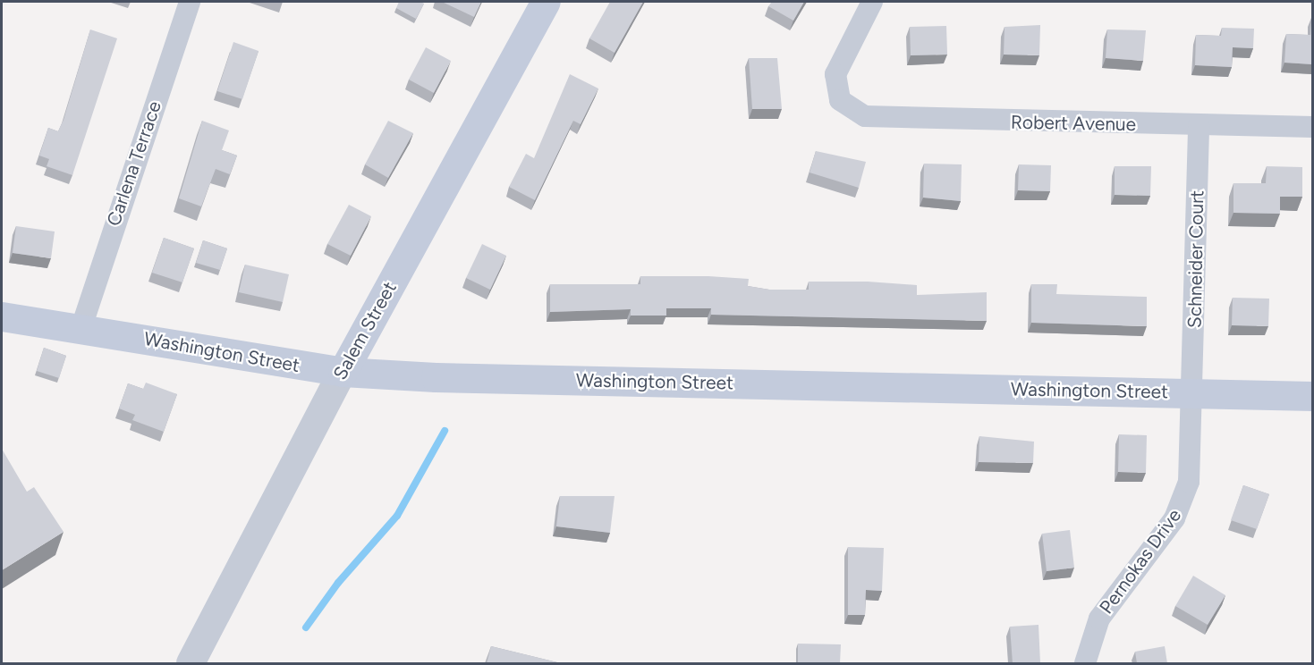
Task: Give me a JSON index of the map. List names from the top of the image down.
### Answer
{
  "streets": {
    "main road": ["Salem Street", "Washington Street"],
    "street": [
      "Robert Avenue",
      "Carlena Terrace",
      "Schneider Court",
      "Pernokas Drive"
    ]
  },
  "crossings": [
    ["Robert Avenue", "Schneider Court"],
    ["Carlena Terrace", "Washington Street"],
    ["Schneider Court", "Washington Street"],
    ["Schneider Court", "Pernokas Drive"],
    ["Salem Street", "Washington Street"],
    ["Washington Street", "Pernokas Drive"]
  ]
}
